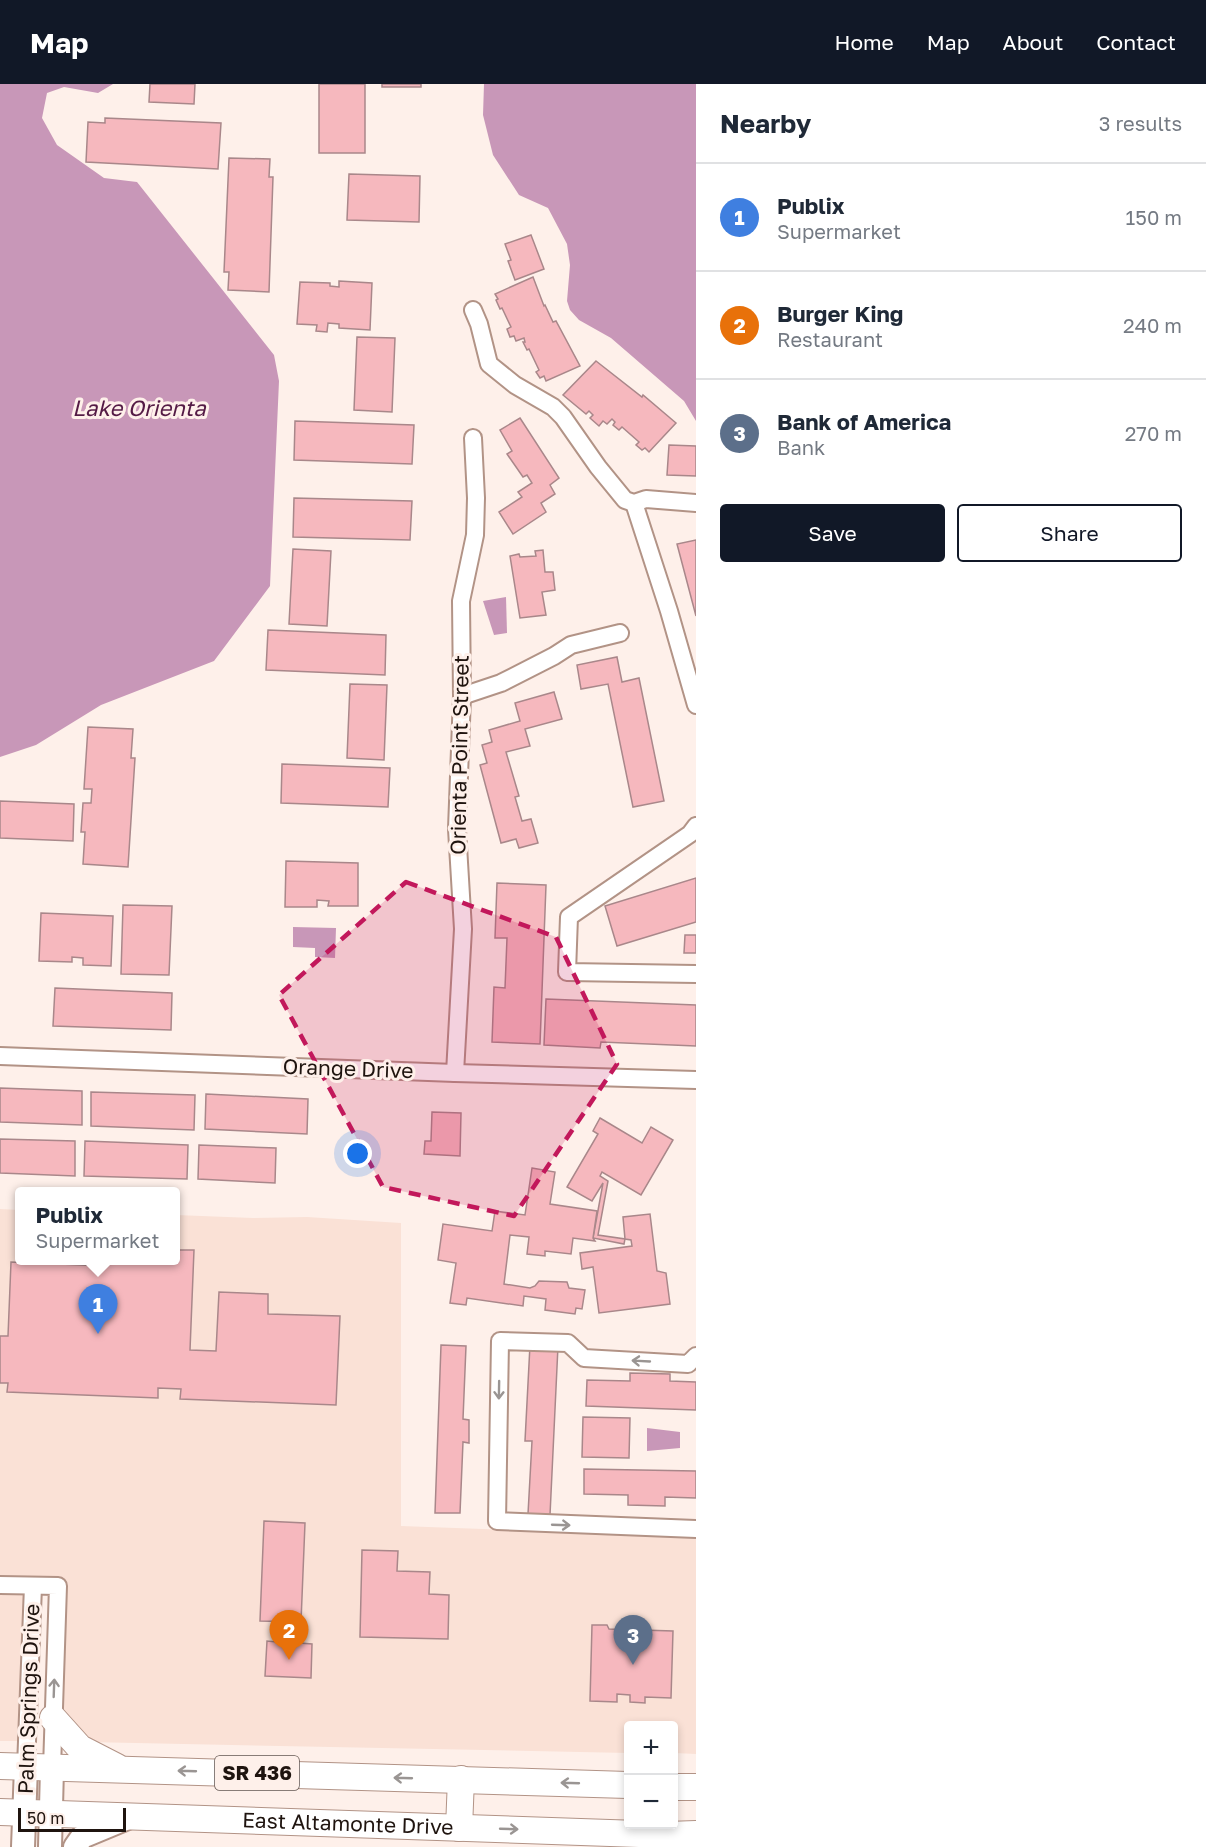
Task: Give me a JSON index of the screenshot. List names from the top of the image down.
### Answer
{
  "streets": {
    "main road": ["Palm Springs Drive", "SR 436", "East Altamonte Drive"],
    "street": ["Orienta Point Street", "Orange Drive"]
  },
  "crossings": [
    ["Orienta Point Street", "Orange Drive"],
    ["Palm Springs Drive", "SR 436"],
    ["Palm Springs Drive", "East Altamonte Drive"]
  ],
  "water": ["Lake Orienta"],
  "scale_bar": "50 m",
  "page": {
    "header": "Map",
    "nav": [
      "Home",
      "Map",
      "About",
      "Contact"
    ],
    "heading": ["Nearby", "3 results"],
    "list": [
      {
        "mark": "1",
        "name": "Publix",
        "note": "Supermarket",
        "value": "150 m"
      },
      {
        "mark": "2",
        "name": "Burger King",
        "note": "Restaurant",
        "value": "240 m"
      },
      {
        "mark": "3",
        "name": "Bank of America",
        "note": "Bank",
        "value": "270 m"
      }
    ],
    "buttons": ["Save", "Share"],
    "popup": ["Publix", "Supermarket"],
    "pins": ["1", "2", "3"],
    "map_buttons": ["+", "−"],
    "scale": "50 m"
  }
}
